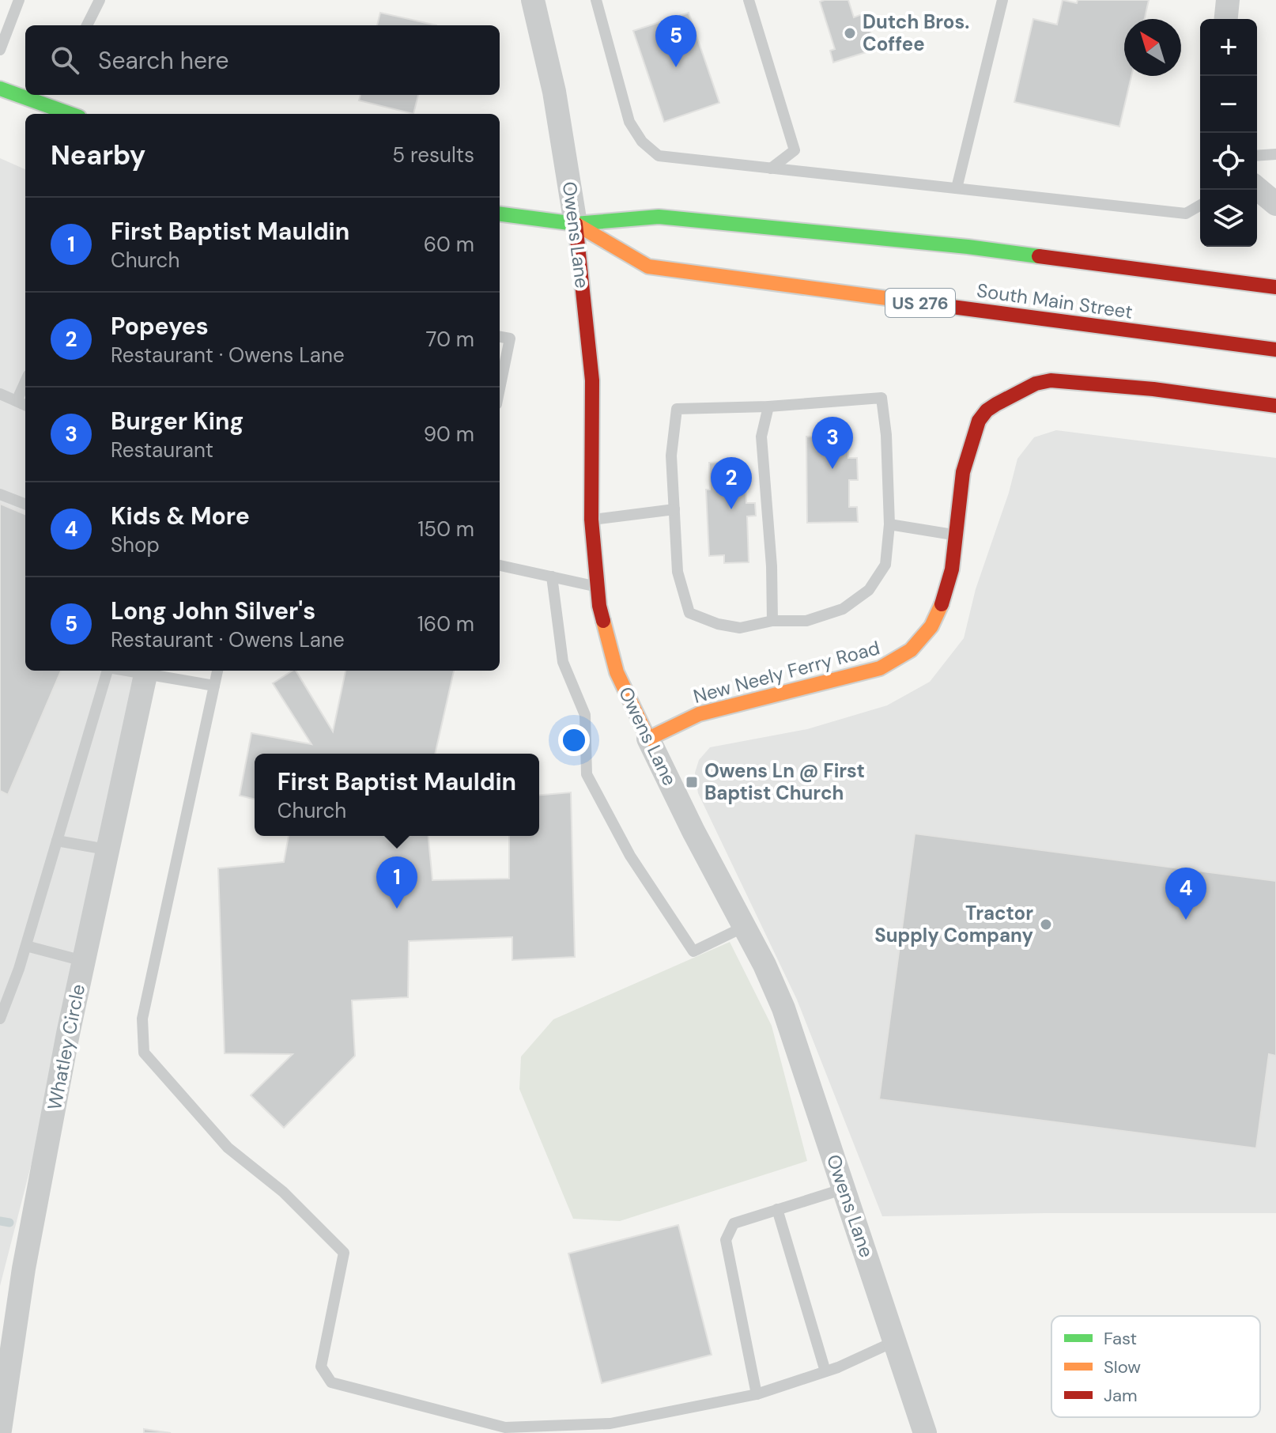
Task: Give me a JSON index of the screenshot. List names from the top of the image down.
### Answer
{
  "streets": {
    "main road": [
      "Owens Lane",
      "South Main Street",
      "US 276",
      "New Neely Ferry Road"
    ],
    "street": ["Whatley Circle"]
  },
  "crossings": [
    ["Owens Lane", "South Main Street"],
    ["Owens Lane", "New Neely Ferry Road"]
  ],
  "places": {
    "other": ["Dutch Bros. Coffee", "Tractor Supply Company"],
    "transit": ["Owens Ln @ First Baptist Church"]
  },
  "legend": ["Fast", "Slow", "Jam"],
  "north": "top left",
  "page": {
    "pins": [
      "5",
      "3",
      "2",
      "1",
      "4"
    ],
    "map_buttons": ["+", "−"],
    "search": "Search here",
    "heading": ["Nearby", "5 results"],
    "list": [
      {
        "mark": "1",
        "name": "First Baptist Mauldin",
        "note": "Church",
        "value": "60 m"
      },
      {
        "mark": "2",
        "name": "Popeyes",
        "note": "Restaurant · Owens Lane",
        "value": "70 m"
      },
      {
        "mark": "3",
        "name": "Burger King",
        "note": "Restaurant",
        "value": "90 m"
      },
      {
        "mark": "4",
        "name": "Kids & More",
        "note": "Shop",
        "value": "150 m"
      },
      {
        "mark": "5",
        "name": "Long John Silver's",
        "note": "Restaurant · Owens Lane",
        "value": "160 m"
      }
    ],
    "popup": ["First Baptist Mauldin", "Church"]
  }
}
